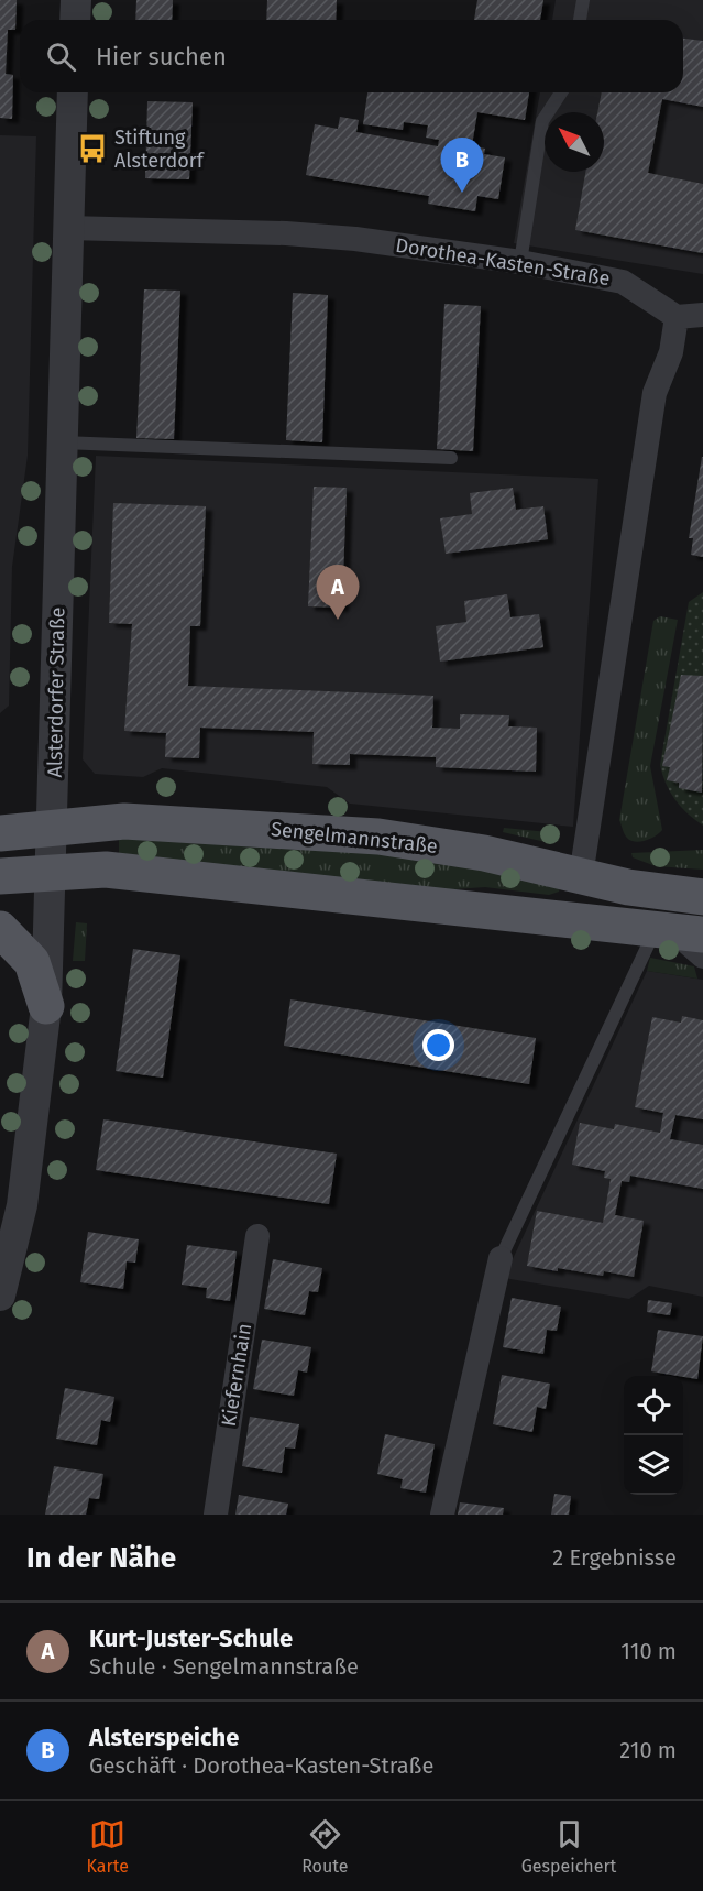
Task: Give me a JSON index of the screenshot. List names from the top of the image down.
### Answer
{
  "streets": {
    "main road": ["Sengelmannstraße"],
    "street": ["Dorothea-Kasten-Straße", "Alsterdorfer Straße", "Kiefernhain"]
  },
  "crossings": [
    ["Dorothea-Kasten-Straße", "Alsterdorfer Straße"],
    ["Alsterdorfer Straße", "Sengelmannstraße"]
  ],
  "places": {
    "bus stop": ["Stiftung Alsterdorf"]
  },
  "north": "top left",
  "page": {
    "search": "Hier suchen",
    "pins": ["B", "A"],
    "heading": ["In der Nähe", "2 Ergebnisse"],
    "list": [
      {
        "mark": "A",
        "name": "Kurt-Juster-Schule",
        "note": "Schule · Sengelmannstraße",
        "value": "110 m"
      },
      {
        "mark": "B",
        "name": "Alsterspeiche",
        "note": "Geschäft · Dorothea-Kasten-Straße",
        "value": "210 m"
      }
    ],
    "nav": ["Karte", "Route", "Gespeichert"]
  }
}
